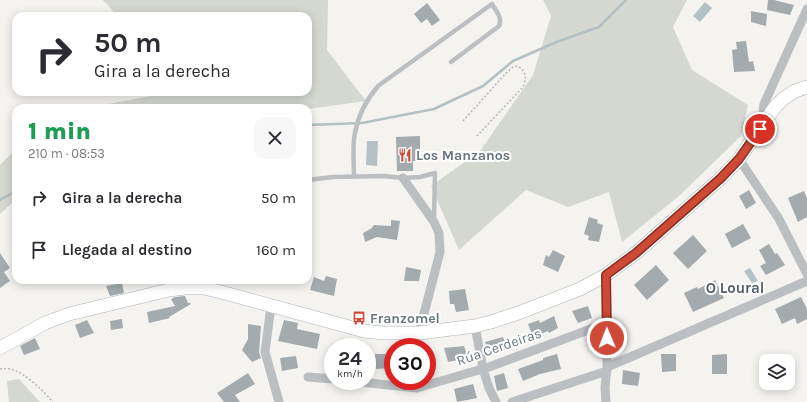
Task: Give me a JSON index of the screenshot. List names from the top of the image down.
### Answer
{
  "streets": {
    "street": ["Rúa Cerdeiras"]
  },
  "districts": ["O Loural"],
  "places": {
    "restaurant": ["Los Manzanos"],
    "bus stop": ["Franzomel"]
  },
  "page": {
    "turn": ["50 m", "Gira a la derecha"],
    "heading": ["1 min", "210 m · 08:53"],
    "list": [
      {
        "name": "Gira a la derecha",
        "value": "50 m"
      },
      {
        "name": "Llegada al destino",
        "value": "160 m"
      }
    ],
    "speed": "24 km/h",
    "limit": "30"
  }
}
